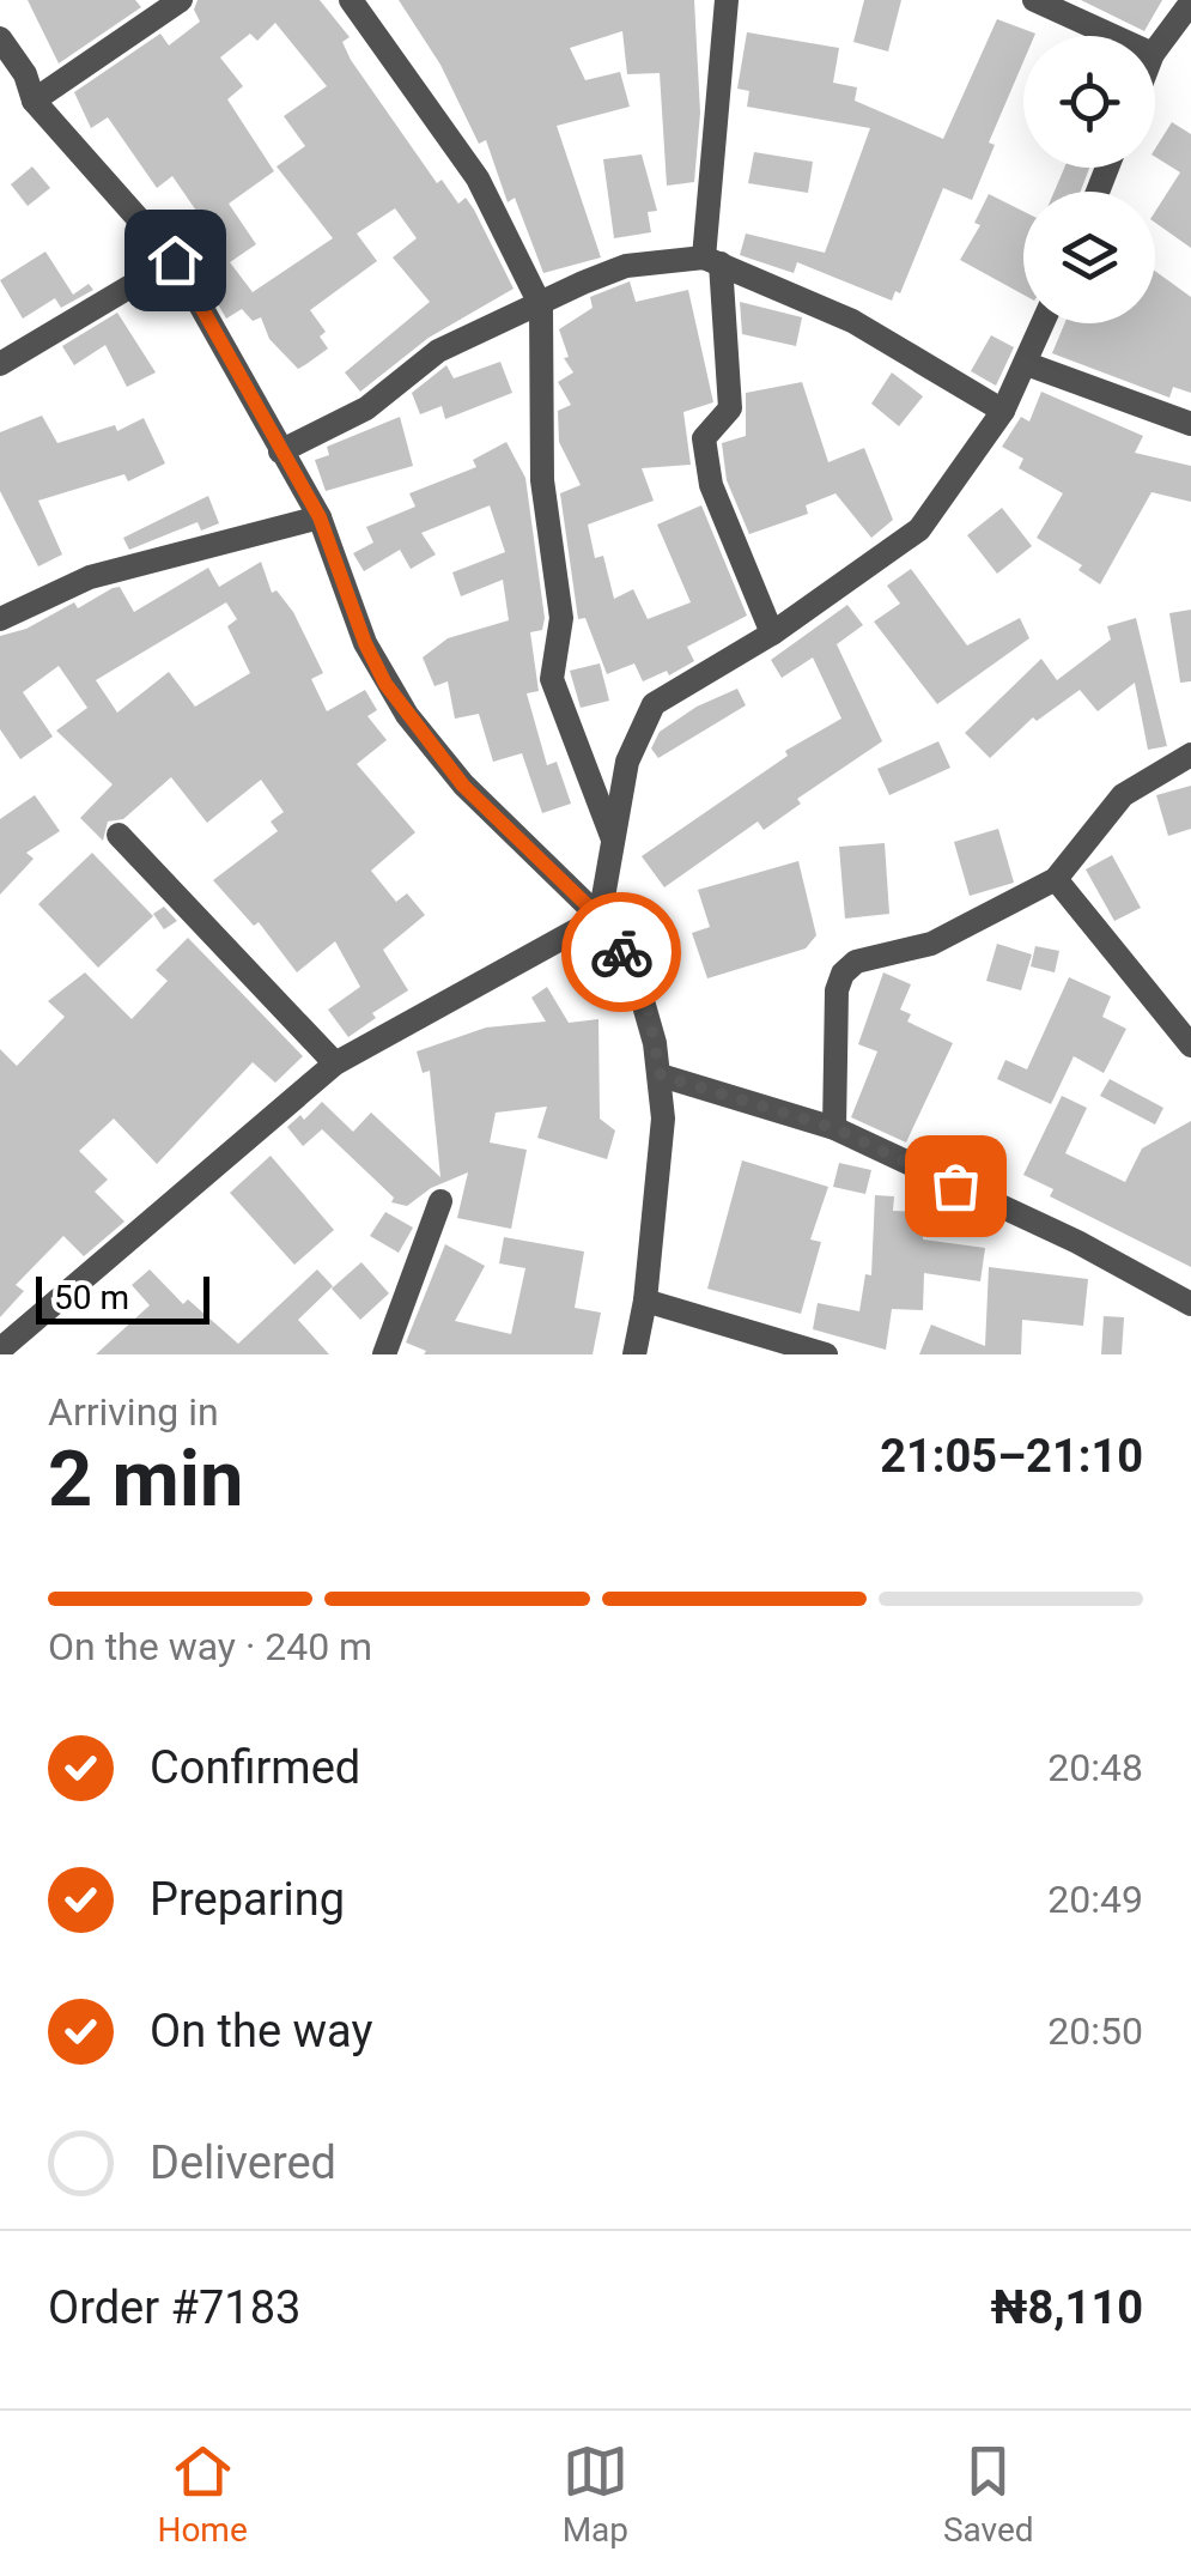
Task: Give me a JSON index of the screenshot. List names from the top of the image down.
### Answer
{
  "scale_bar": "50 m",
  "page": {
    "scale": "50 m",
    "heading": ["2 min", "Arriving in", "21:05–21:10"],
    "panel": ["Order #7183", "₦8,110"],
    "bar": "On the way · 240 m",
    "list": [
      ["Confirmed", "20:48"],
      ["Preparing", "20:49"],
      ["On the way", "20:50"],
      "Delivered"
    ],
    "tabs": ["Home", "Map", "Saved"]
  }
}
